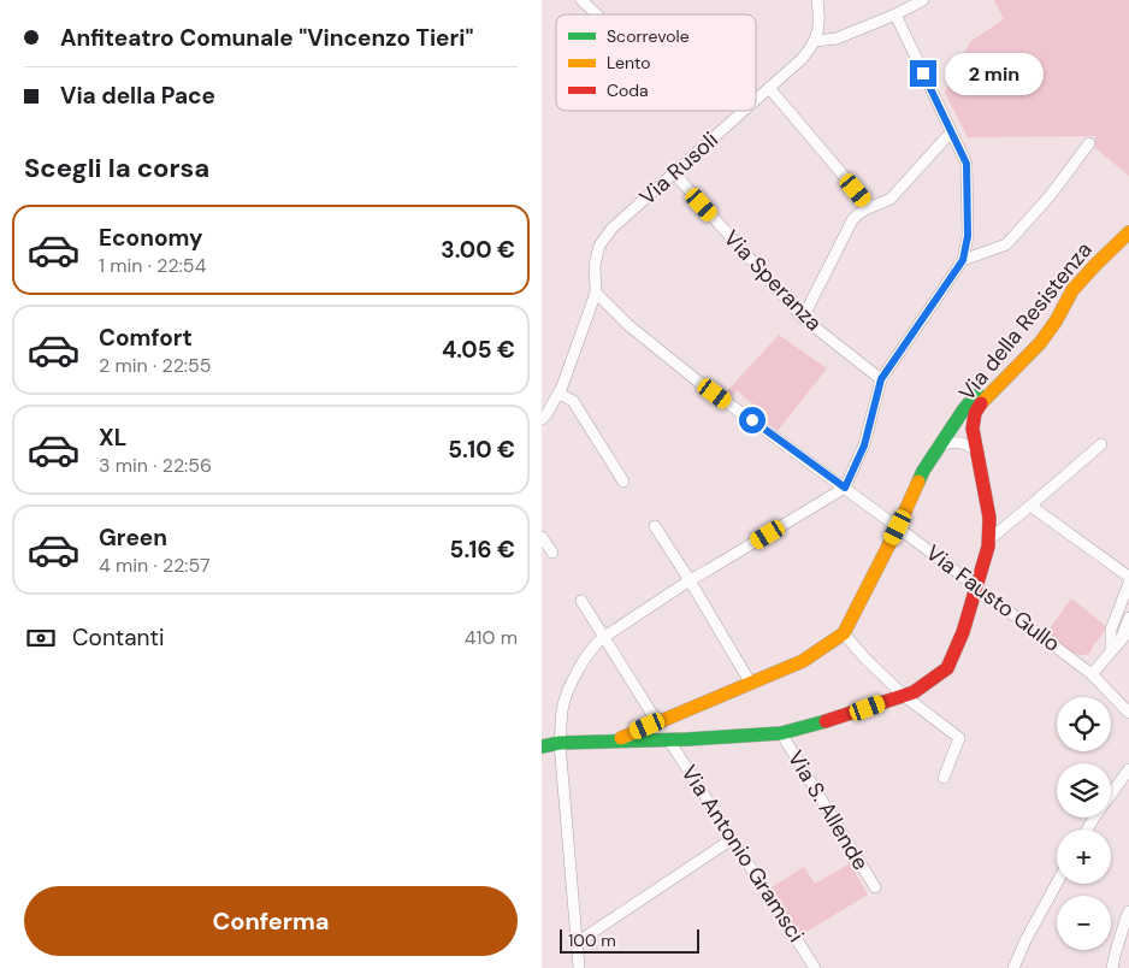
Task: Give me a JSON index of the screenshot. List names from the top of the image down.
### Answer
{
  "streets": {
    "street": [
      "Via Rusoli",
      "Via Speranza",
      "Via della Resistenza",
      "Via Fausto Gullo",
      "Via S. Allende",
      "Via Antonio Gramsci"
    ]
  },
  "crossings": [
    ["Via Rusoli", "Via Speranza"],
    ["Via Rusoli", "Via Fausto Gullo"],
    ["Via della Resistenza", "Via Fausto Gullo"],
    ["Via della Resistenza", "Via S. Allende"],
    ["Via della Resistenza", "Via Antonio Gramsci"]
  ],
  "legend": ["Scorrevole", "Lento", "Coda"],
  "scale_bar": "100 m",
  "page": {
    "banner": ["Anfiteatro Comunale \"Vincenzo Tieri\"", "Via della Pace"],
    "bubble": "2 min",
    "heading": "Scegli la corsa",
    "list": [
      {
        "name": "Economy",
        "note": "1 min · 22:54",
        "value": "3.00 €"
      },
      {
        "name": "Comfort",
        "note": "2 min · 22:55",
        "value": "4.05 €"
      },
      {
        "name": "XL",
        "note": "3 min · 22:56",
        "value": "5.10 €"
      },
      {
        "name": "Green",
        "note": "4 min · 22:57",
        "value": "5.16 €"
      }
    ],
    "pay": ["Contanti", "410 m"],
    "map_buttons": ["+", "−"],
    "buttons": "Conferma",
    "scale": "100 m"
  }
}
